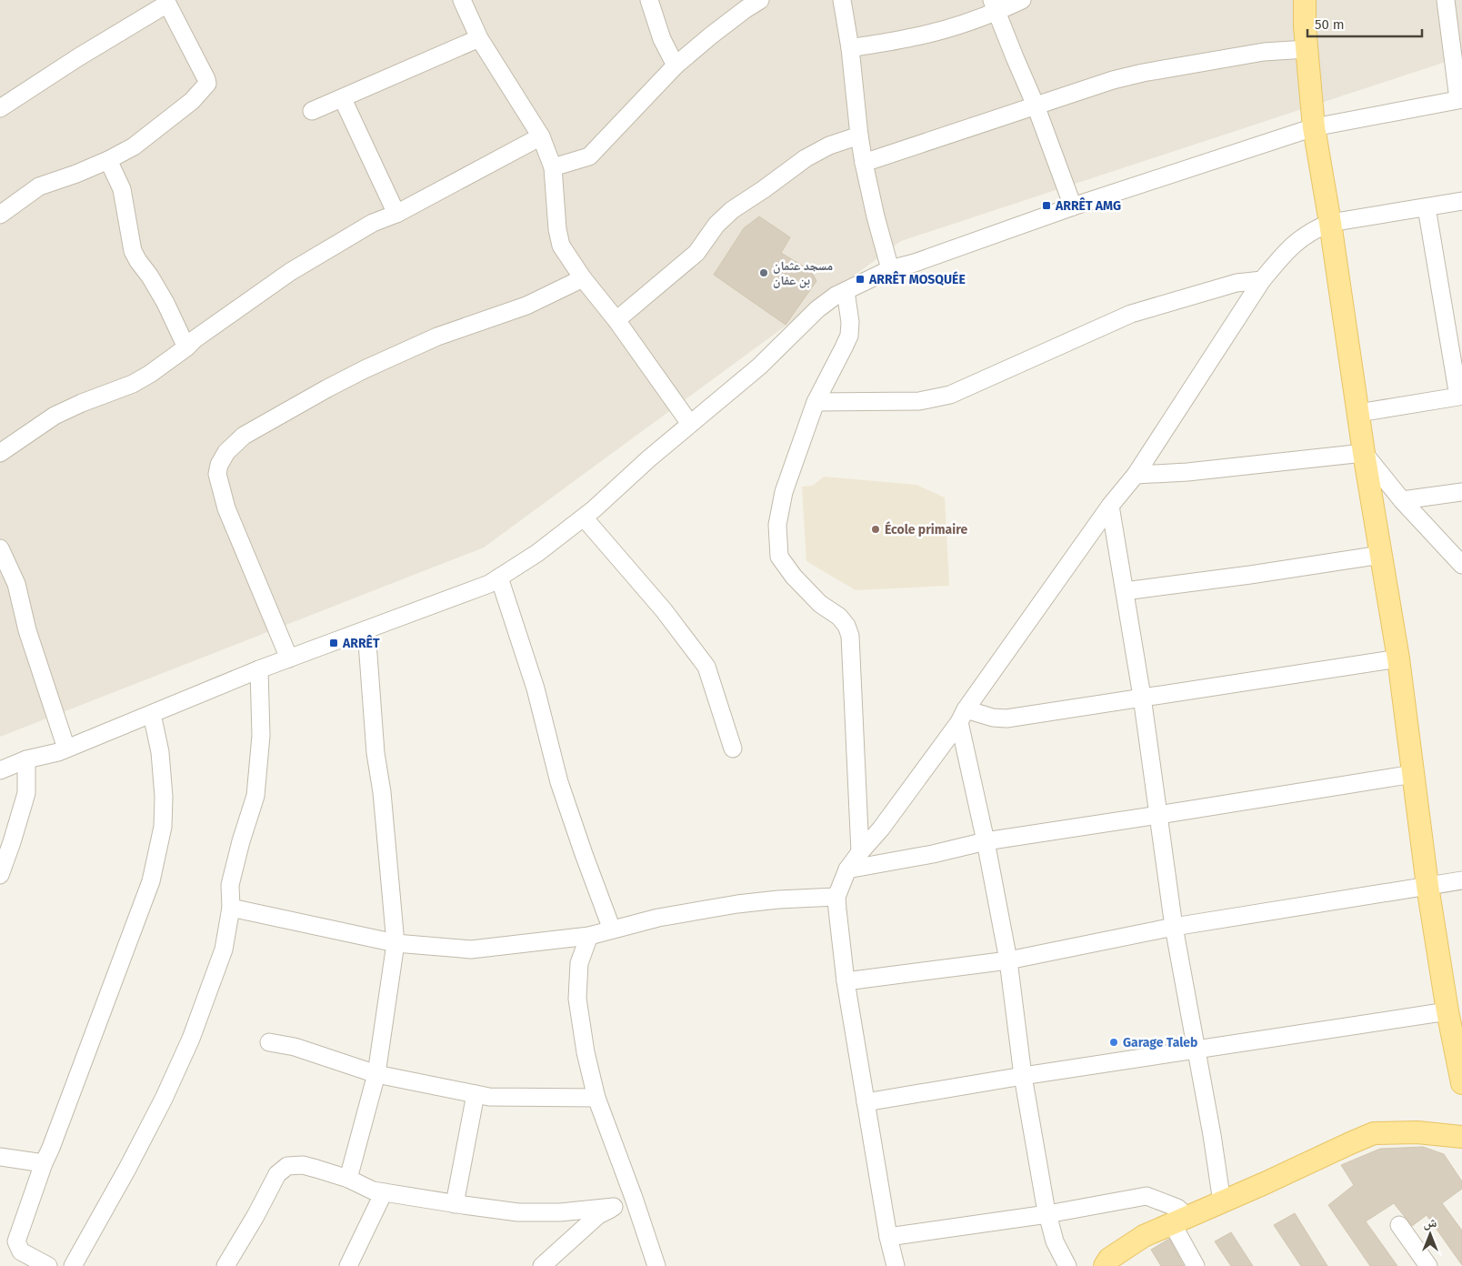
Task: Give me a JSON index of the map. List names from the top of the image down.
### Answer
{
  "places": {
    "transit": ["ARRÊT AMG", "ARRÊT MOSQUÉE", "ARRÊT"],
    "other": ["مسجد عثمان بن عفان", "École primaire", "Garage Taleb"]
  },
  "scale_bar": "50 m",
  "north": "top"
}
